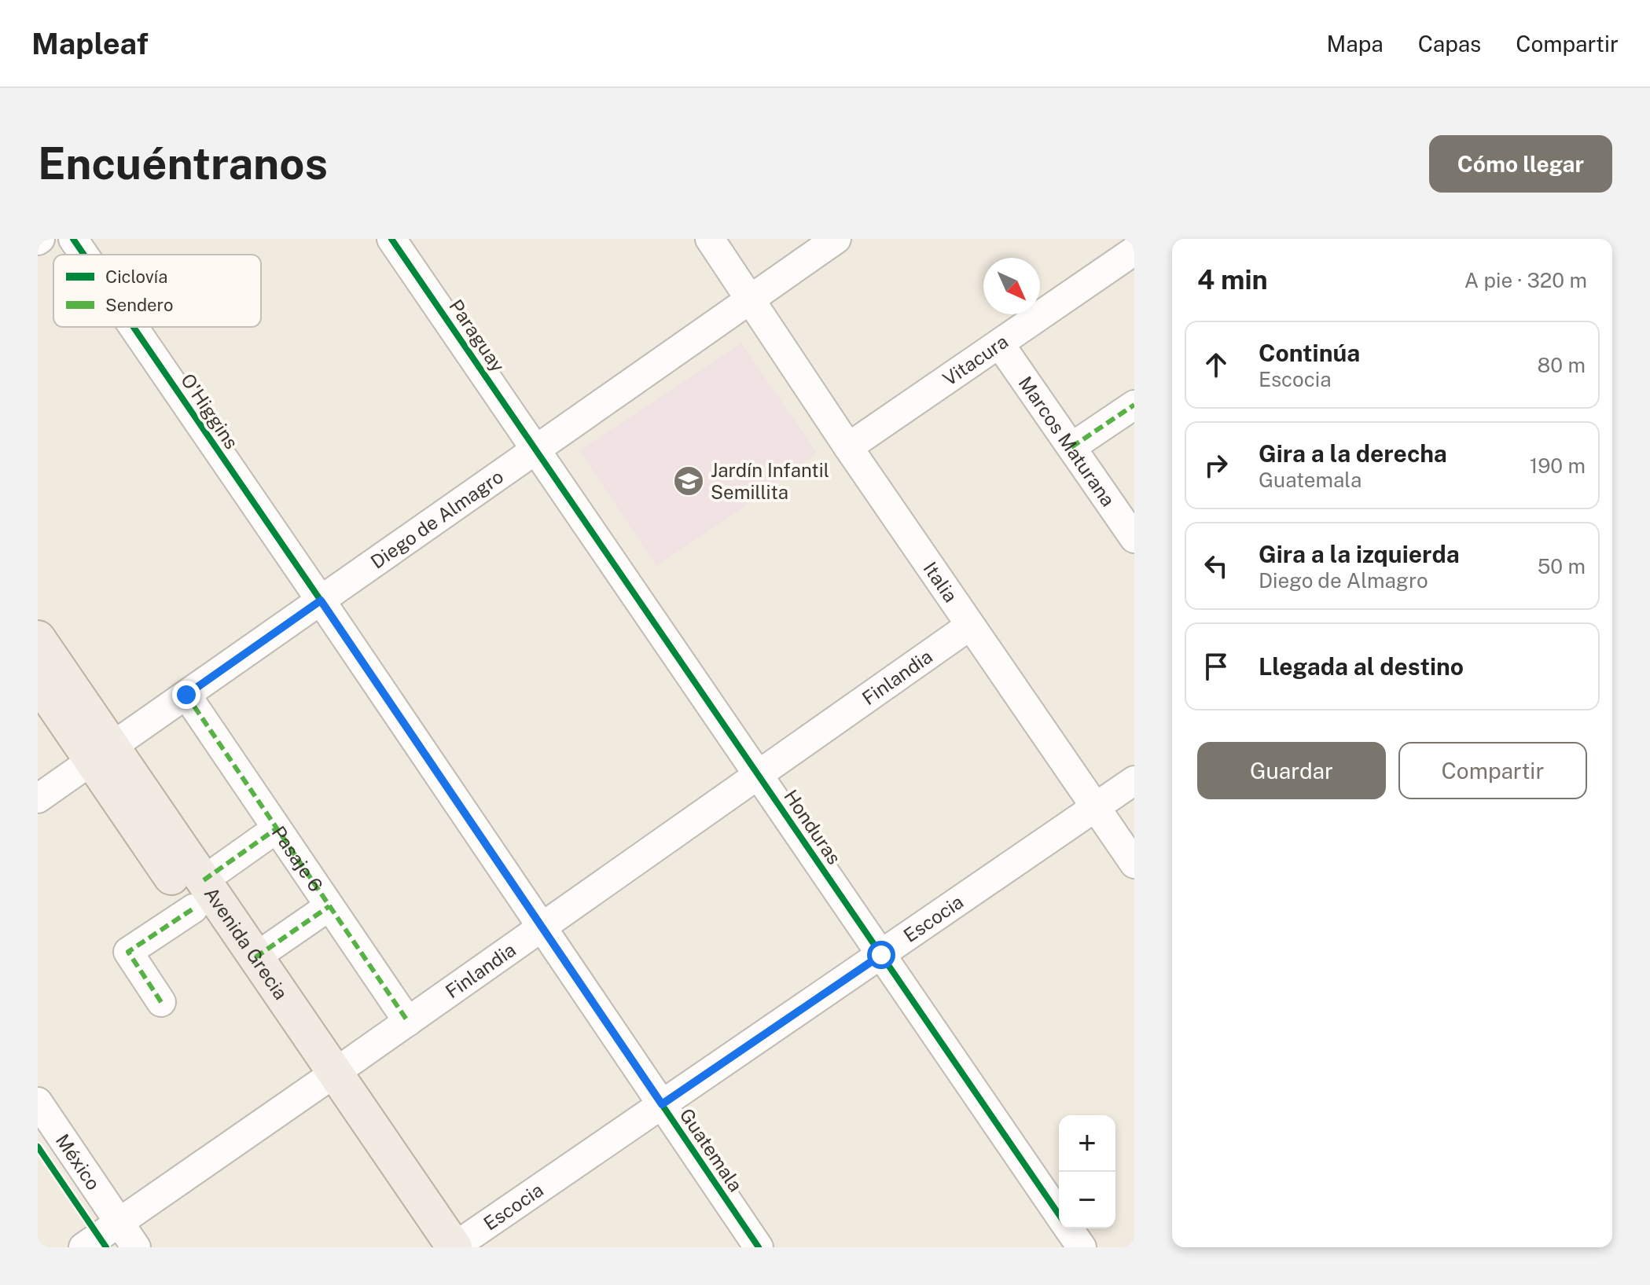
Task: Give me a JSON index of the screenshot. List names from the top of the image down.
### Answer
{
  "streets": {
    "main road": ["Avenida Grecia"],
    "street": [
      "Paraguay",
      "Vitacura",
      "O'Higgins",
      "Marcos Maturana",
      "Diego de Almagro",
      "Italia",
      "Finlandia",
      "Honduras",
      "Pasaje 6",
      "Escocia",
      "Guatemala",
      "México"
    ]
  },
  "crossings": [
    ["Paraguay", "Diego de Almagro"],
    ["Paraguay", "Honduras"],
    ["Vitacura", "Marcos Maturana"],
    ["Vitacura", "Italia"],
    ["O'Higgins", "Diego de Almagro"],
    ["O'Higgins", "Guatemala"],
    ["Diego de Almagro", "Italia"],
    ["Diego de Almagro", "Honduras"],
    ["Diego de Almagro", "Pasaje 6"],
    ["Diego de Almagro", "Avenida Grecia"],
    ["Diego de Almagro", "Guatemala"],
    ["Italia", "Finlandia"],
    ["Italia", "Escocia"],
    ["Finlandia", "Honduras"],
    ["Finlandia", "Pasaje 6"],
    ["Finlandia", "Avenida Grecia"],
    ["Finlandia", "Guatemala"],
    ["Finlandia", "México"],
    ["Honduras", "Escocia"],
    ["Escocia", "Avenida Grecia"],
    ["Escocia", "Guatemala"]
  ],
  "places": {
    "school or university": ["Jardín Infantil Semillita"]
  },
  "legend": ["Ciclovía", "Sendero"],
  "north": "bottom right",
  "page": {
    "header": "Mapleaf",
    "nav": ["Mapa", "Capas", "Compartir"],
    "buttons": [
      "Cómo llegar",
      ["Guardar", "Compartir"]
    ],
    "title": "Encuéntranos",
    "heading": ["4 min", "A pie · 320 m"],
    "list": [
      ["Continúa", "Escocia", "80 m"],
      ["Gira a la derecha", "Guatemala", "190 m"],
      ["Gira a la izquierda", "Diego de Almagro", "50 m"],
      "Llegada al destino"
    ],
    "map_buttons": ["+", "−"]
  }
}
